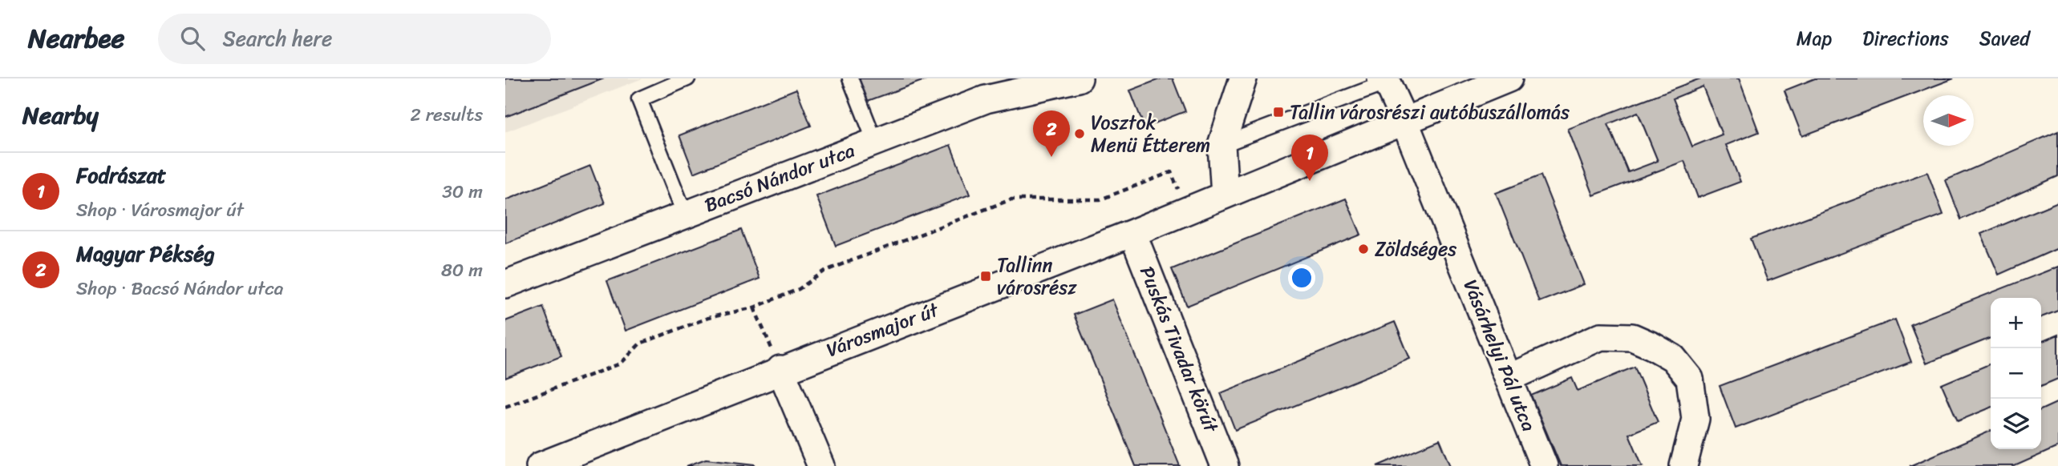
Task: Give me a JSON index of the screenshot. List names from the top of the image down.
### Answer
{
  "streets": {
    "street": [
      "Bacsó Nándor utca",
      "Városmajor út",
      "Puskás Tivadar körút",
      "Vásárhelyi Pál utca"
    ]
  },
  "crossings": [
    ["Városmajor út", "Puskás Tivadar körút"],
    ["Városmajor út", "Vásárhelyi Pál utca"]
  ],
  "places": {
    "transit": ["Tallin városrészi autóbuszállomás", "Tallinn városrész"],
    "other": ["Vosztok Menü Étterem", "Zöldséges"]
  },
  "north": "right",
  "page": {
    "header": "Nearbee",
    "search": "Search here",
    "nav": ["Map", "Directions", "Saved"],
    "heading": ["Nearby", "2 results"],
    "pins": ["2", "1"],
    "list": [
      {
        "mark": "1",
        "name": "Fodrászat",
        "note": "Shop · Városmajor út",
        "value": "30 m"
      },
      {
        "mark": "2",
        "name": "Magyar Pékség",
        "note": "Shop · Bacsó Nándor utca",
        "value": "80 m"
      }
    ],
    "map_buttons": ["+", "−"]
  }
}
